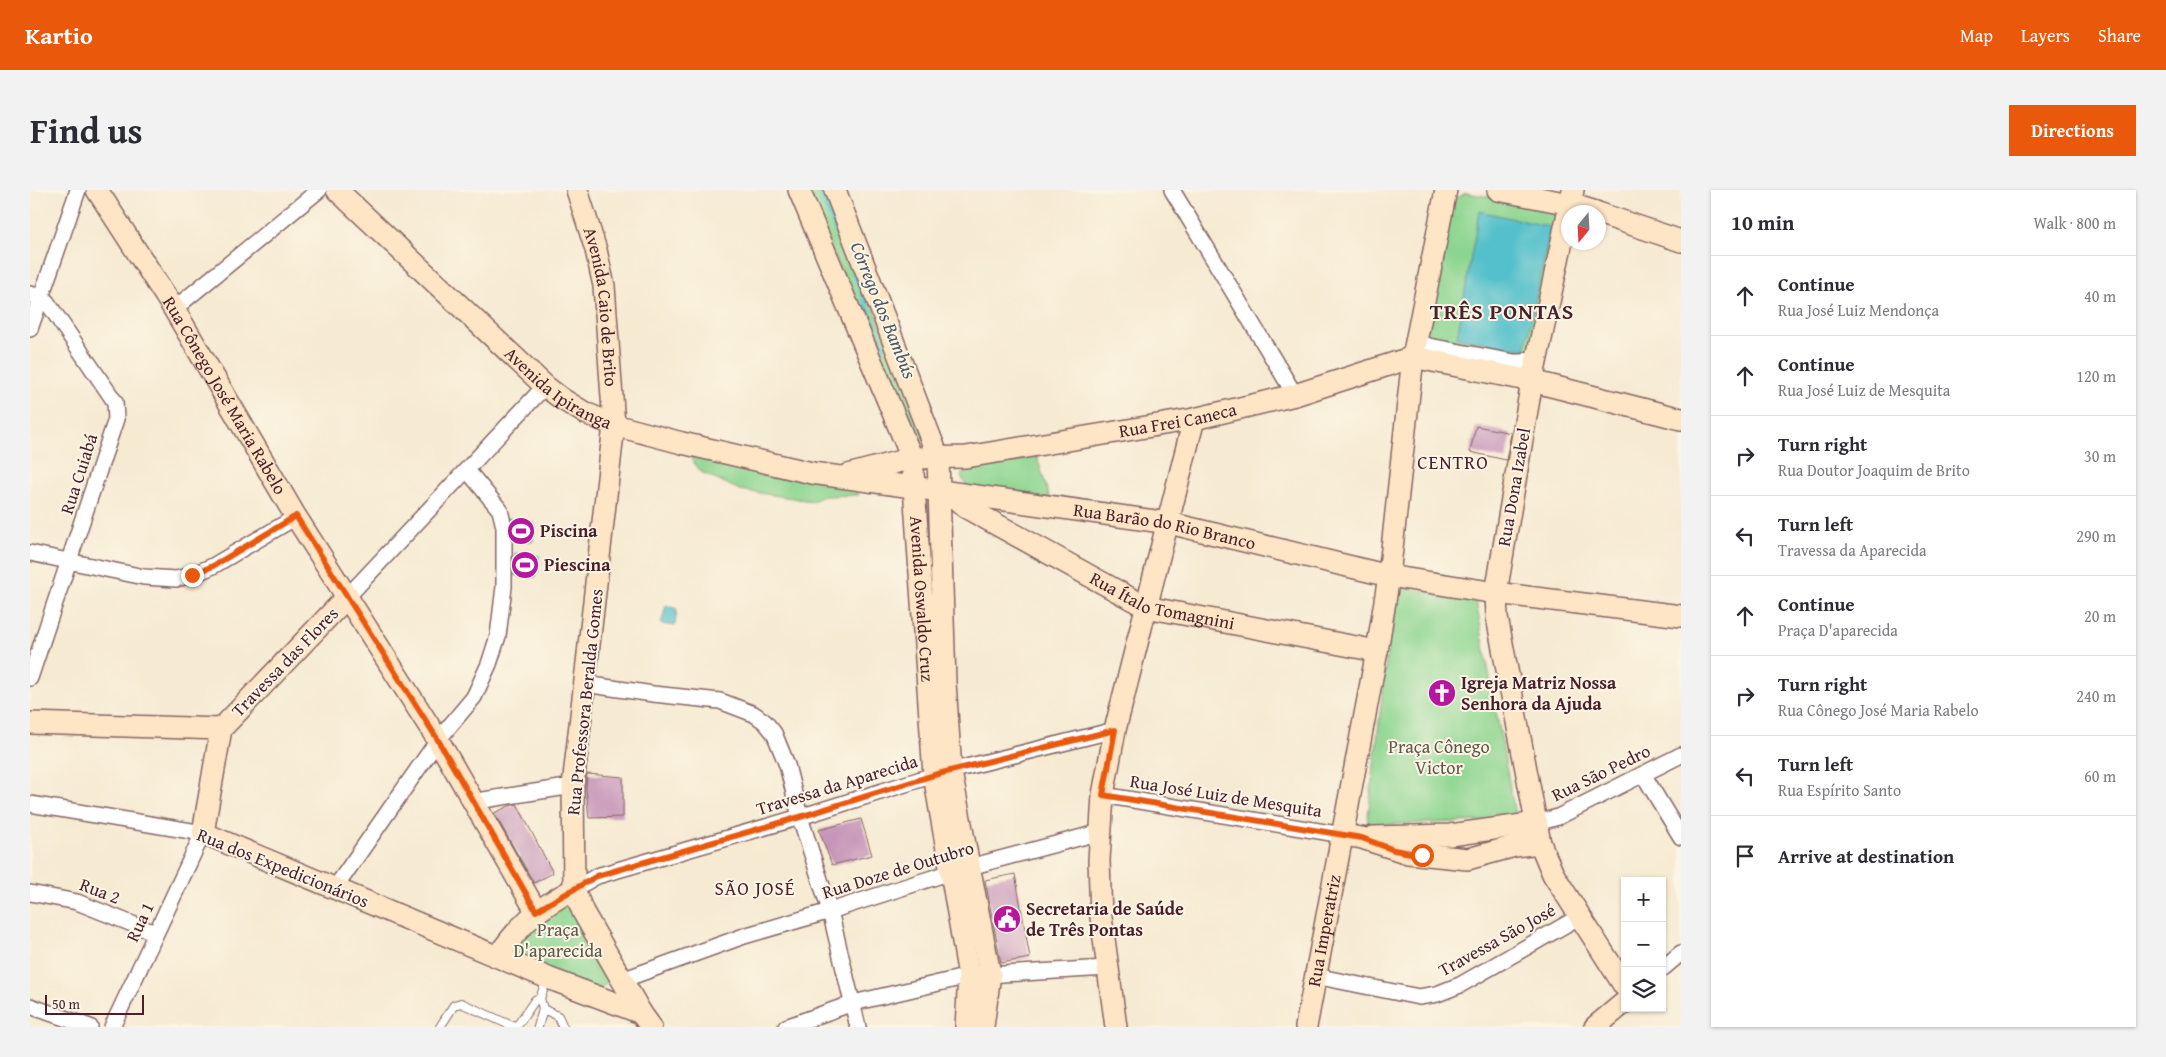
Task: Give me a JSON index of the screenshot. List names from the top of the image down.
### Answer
{
  "streets": {
    "street": [
      "Avenida Caio de Brito",
      "Avenida Ipiranga",
      "Rua Cônego José Maria Rabelo",
      "Rua Frei Caneca",
      "Rua Cuiabá",
      "Rua Dona Izabel",
      "Rua Barão do Rio Branco",
      "Avenida Oswaldo Cruz",
      "Rua Ítalo Tomagnini",
      "Travessa das Flores",
      "Rua Professora Beralda Gomes",
      "Rua São Pedro",
      "Travessa da Aparecida",
      "Rua José Luiz de Mesquita",
      "Rua dos Expedicionários",
      "Rua Doze de Outubro",
      "Rua 2",
      "Rua 1",
      "Rua Imperatriz",
      "Travessa São José"
    ]
  },
  "crossings": [
    ["Avenida Caio de Brito", "Avenida Ipiranga"],
    ["Avenida Caio de Brito", "Rua Professora Beralda Gomes"],
    ["Avenida Ipiranga", "Rua Frei Caneca"],
    ["Avenida Ipiranga", "Rua Barão do Rio Branco"],
    ["Avenida Ipiranga", "Avenida Oswaldo Cruz"],
    ["Avenida Ipiranga", "Travessa das Flores"],
    ["Avenida Ipiranga", "Rua Professora Beralda Gomes"],
    ["Rua Cônego José Maria Rabelo", "Travessa das Flores"],
    ["Rua Frei Caneca", "Avenida Oswaldo Cruz"],
    ["Rua Barão do Rio Branco", "Avenida Oswaldo Cruz"],
    ["Rua Barão do Rio Branco", "Rua Ítalo Tomagnini"],
    ["Avenida Oswaldo Cruz", "Rua Ítalo Tomagnini"],
    ["Avenida Oswaldo Cruz", "Travessa da Aparecida"],
    ["Avenida Oswaldo Cruz", "Rua Doze de Outubro"],
    ["Travessa das Flores", "Rua dos Expedicionários"],
    ["Travessa das Flores", "Rua 1"],
    ["Rua Professora Beralda Gomes", "Travessa da Aparecida"],
    ["Rua José Luiz de Mesquita", "Rua Imperatriz"],
    ["Rua dos Expedicionários", "Rua 1"],
    ["Rua 2", "Rua 1"],
    ["Rua Imperatriz", "Travessa São José"]
  ],
  "districts": ["TRÊS PONTAS", "CENTRO", "SÃO JOSÉ"],
  "water": ["Córrego dos Bambús"],
  "parks": ["Praça Cônego Victor", "Praça D'aparecida"],
  "places": {
    "sports": ["Piscina", "Piescina"],
    "church": ["Igreja Matriz Nossa Senhora da Ajuda"],
    "public building": ["Secretaria de Saúde de Três Pontas"]
  },
  "scale_bar": "50 m",
  "north": "bottom",
  "page": {
    "header": "Kartio",
    "nav": ["Map", "Layers", "Share"],
    "title": "Find us",
    "buttons": "Directions",
    "heading": ["10 min", "Walk · 800 m"],
    "list": [
      ["Continue", "Rua José Luiz Mendonça", "40 m"],
      ["Continue", "Rua José Luiz de Mesquita", "120 m"],
      ["Turn right", "Rua Doutor Joaquim de Brito", "30 m"],
      ["Turn left", "Travessa da Aparecida", "290 m"],
      ["Continue", "Praça D'aparecida", "20 m"],
      ["Turn right", "Rua Cônego José Maria Rabelo", "240 m"],
      ["Turn left", "Rua Espírito Santo", "60 m"],
      "Arrive at destination"
    ],
    "map_buttons": ["+", "−"],
    "scale": "50 m"
  }
}
